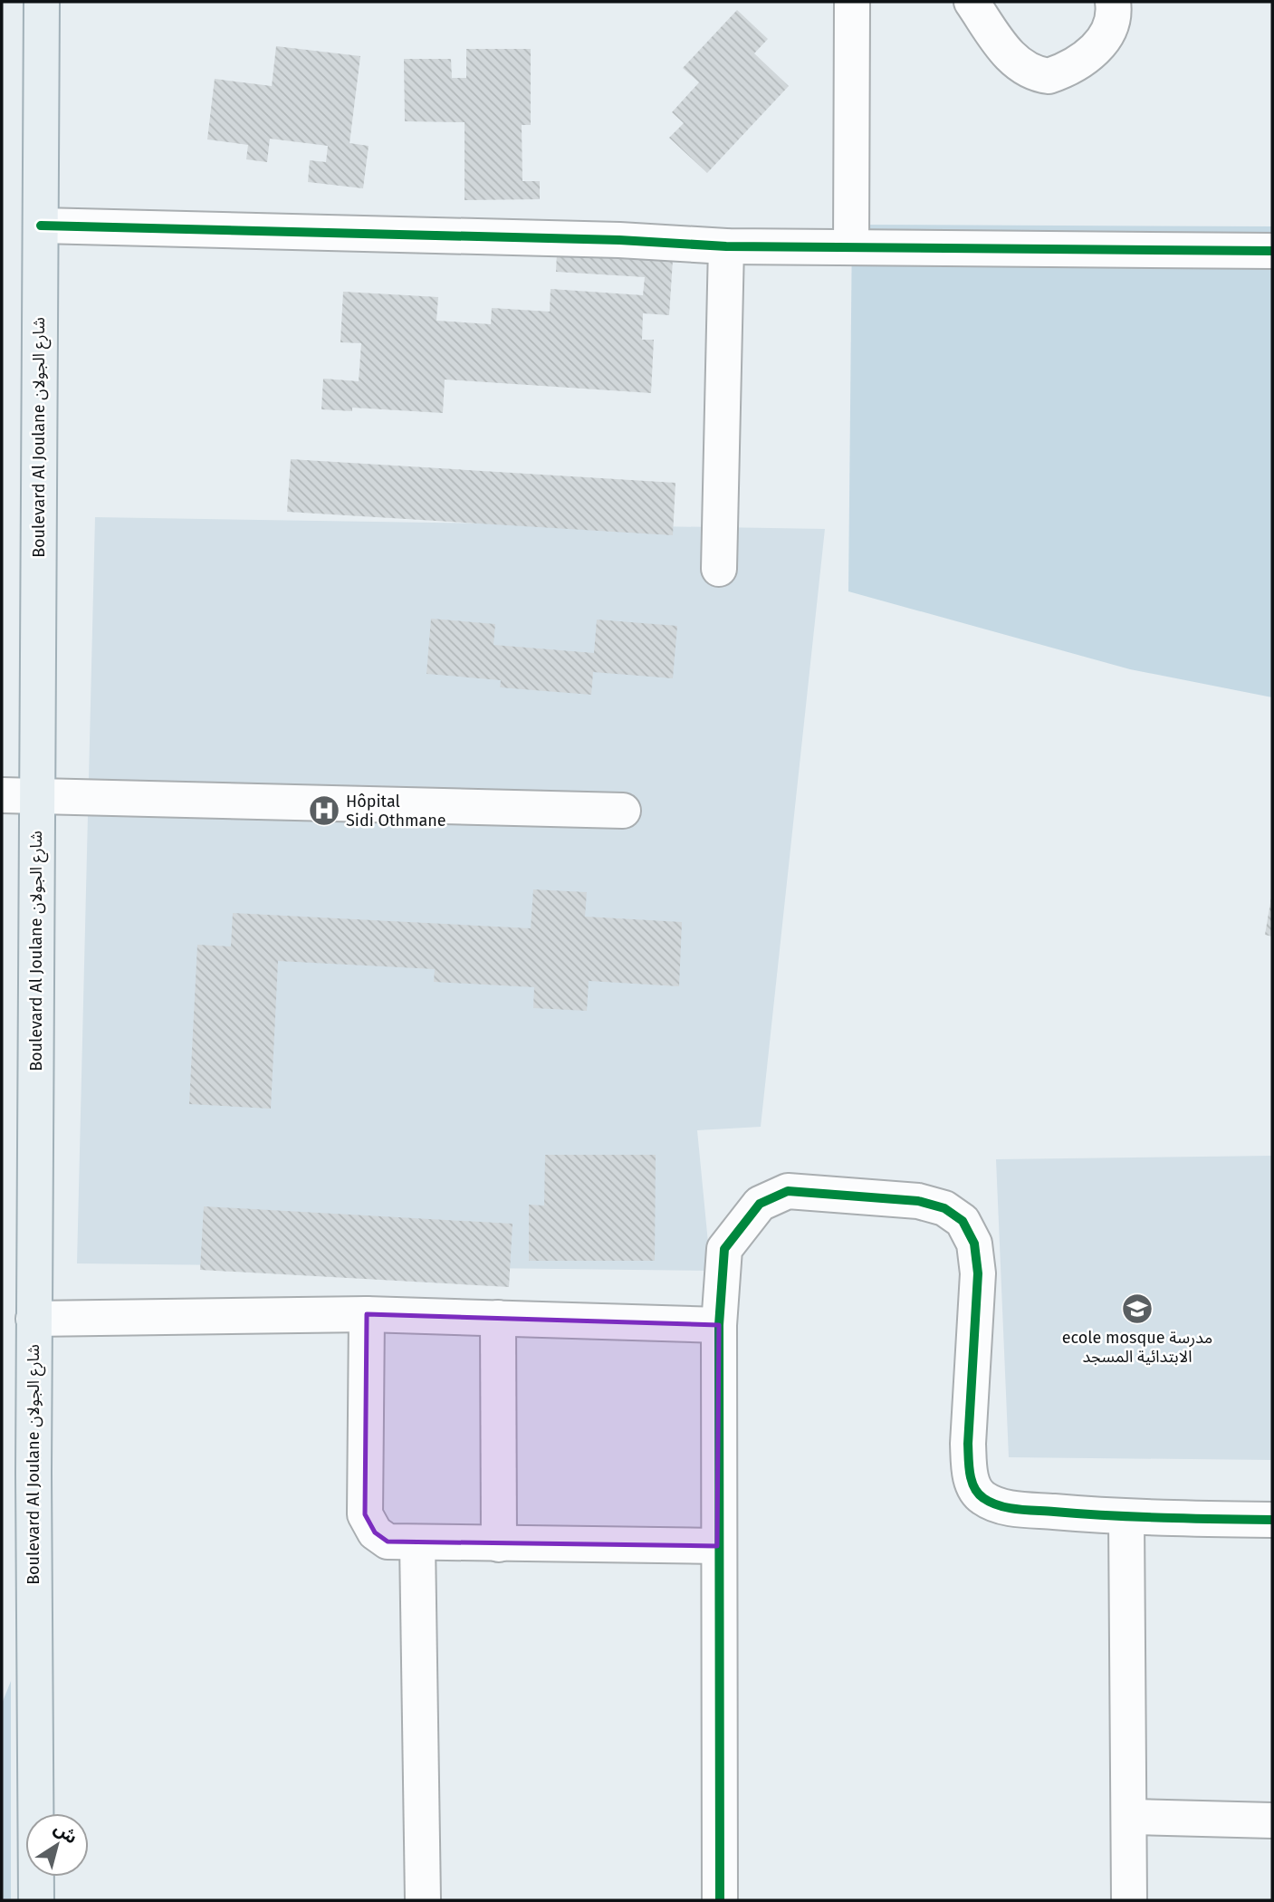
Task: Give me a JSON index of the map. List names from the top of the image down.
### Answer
{
  "streets": {
    "main road": ["Boulevard Al Joulane شارع الجولان"]
  },
  "places": {
    "hospital": ["Hôpital Sidi Othmane"],
    "school or university": ["ecole mosque مدرسة الابتدائية المسجد"]
  },
  "north": "top right"
}
